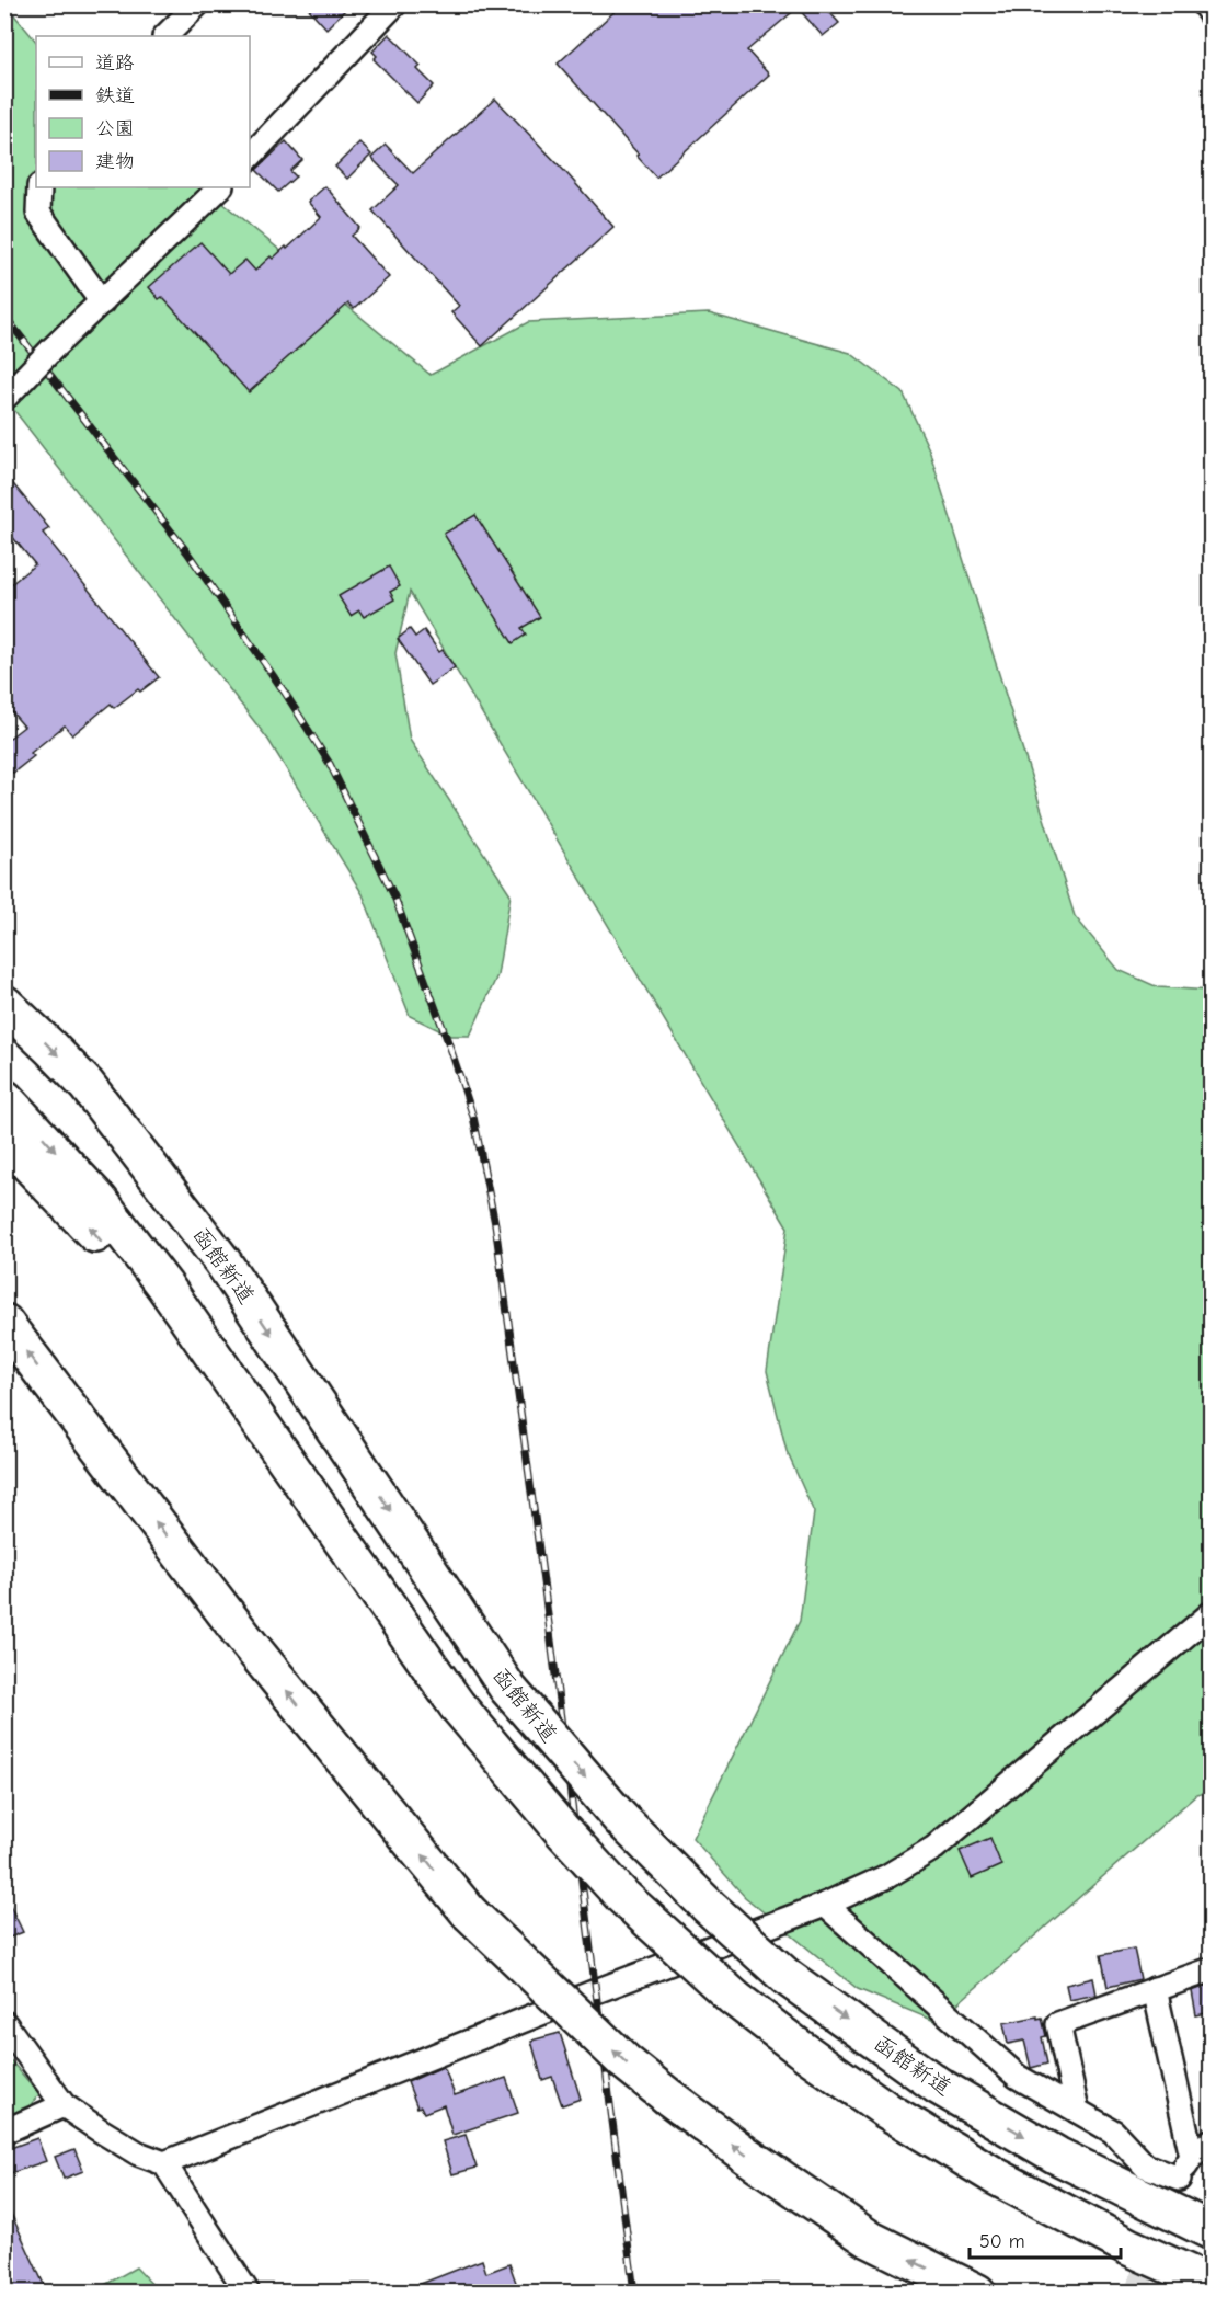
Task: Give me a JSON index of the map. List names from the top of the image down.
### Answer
{
  "streets": {
    "highway": ["函館新道"]
  },
  "legend": [
    "道路",
    "鉄道",
    "公園",
    "建物"
  ],
  "scale_bar": "50 m"
}
